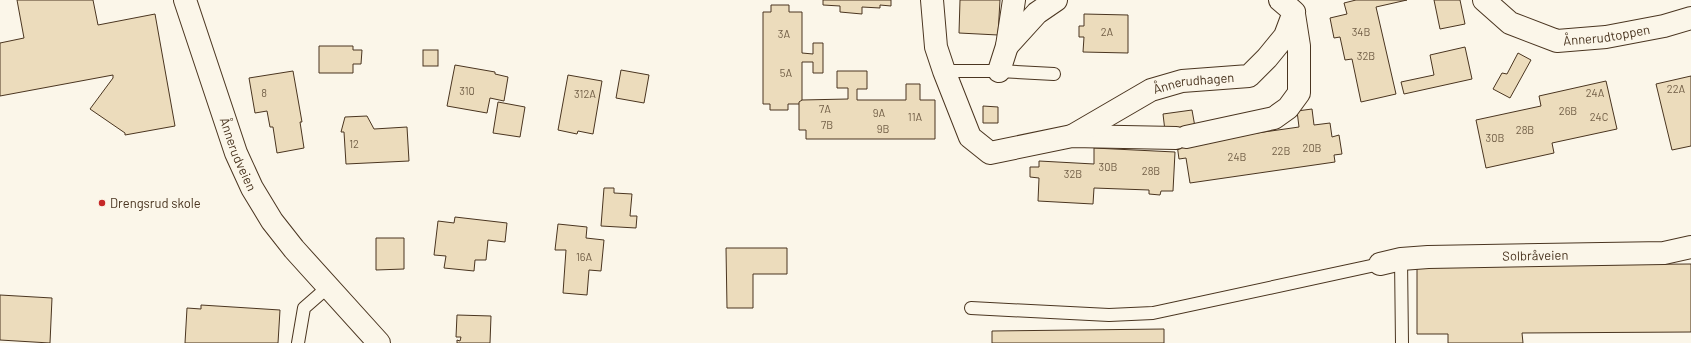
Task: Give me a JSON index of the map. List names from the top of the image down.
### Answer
{
  "streets": {
    "street": [
      "Ånnerudtoppen",
      "Ånnerudhagen",
      "Ånnerudveien",
      "Solbråveien"
    ]
  },
  "places": ["Drengsrud skole"],
  "house_numbers": [
    "2A",
    "34B",
    "3A",
    "32B",
    "5A",
    "22A",
    "310",
    "8",
    "24A",
    "312A",
    "7A",
    "26B",
    "9A",
    "11A",
    "24C",
    "7B",
    "9B",
    "28B",
    "30B",
    "12",
    "20B",
    "22B",
    "24B",
    "30B",
    "28B",
    "32B",
    "16A"
  ]
}
